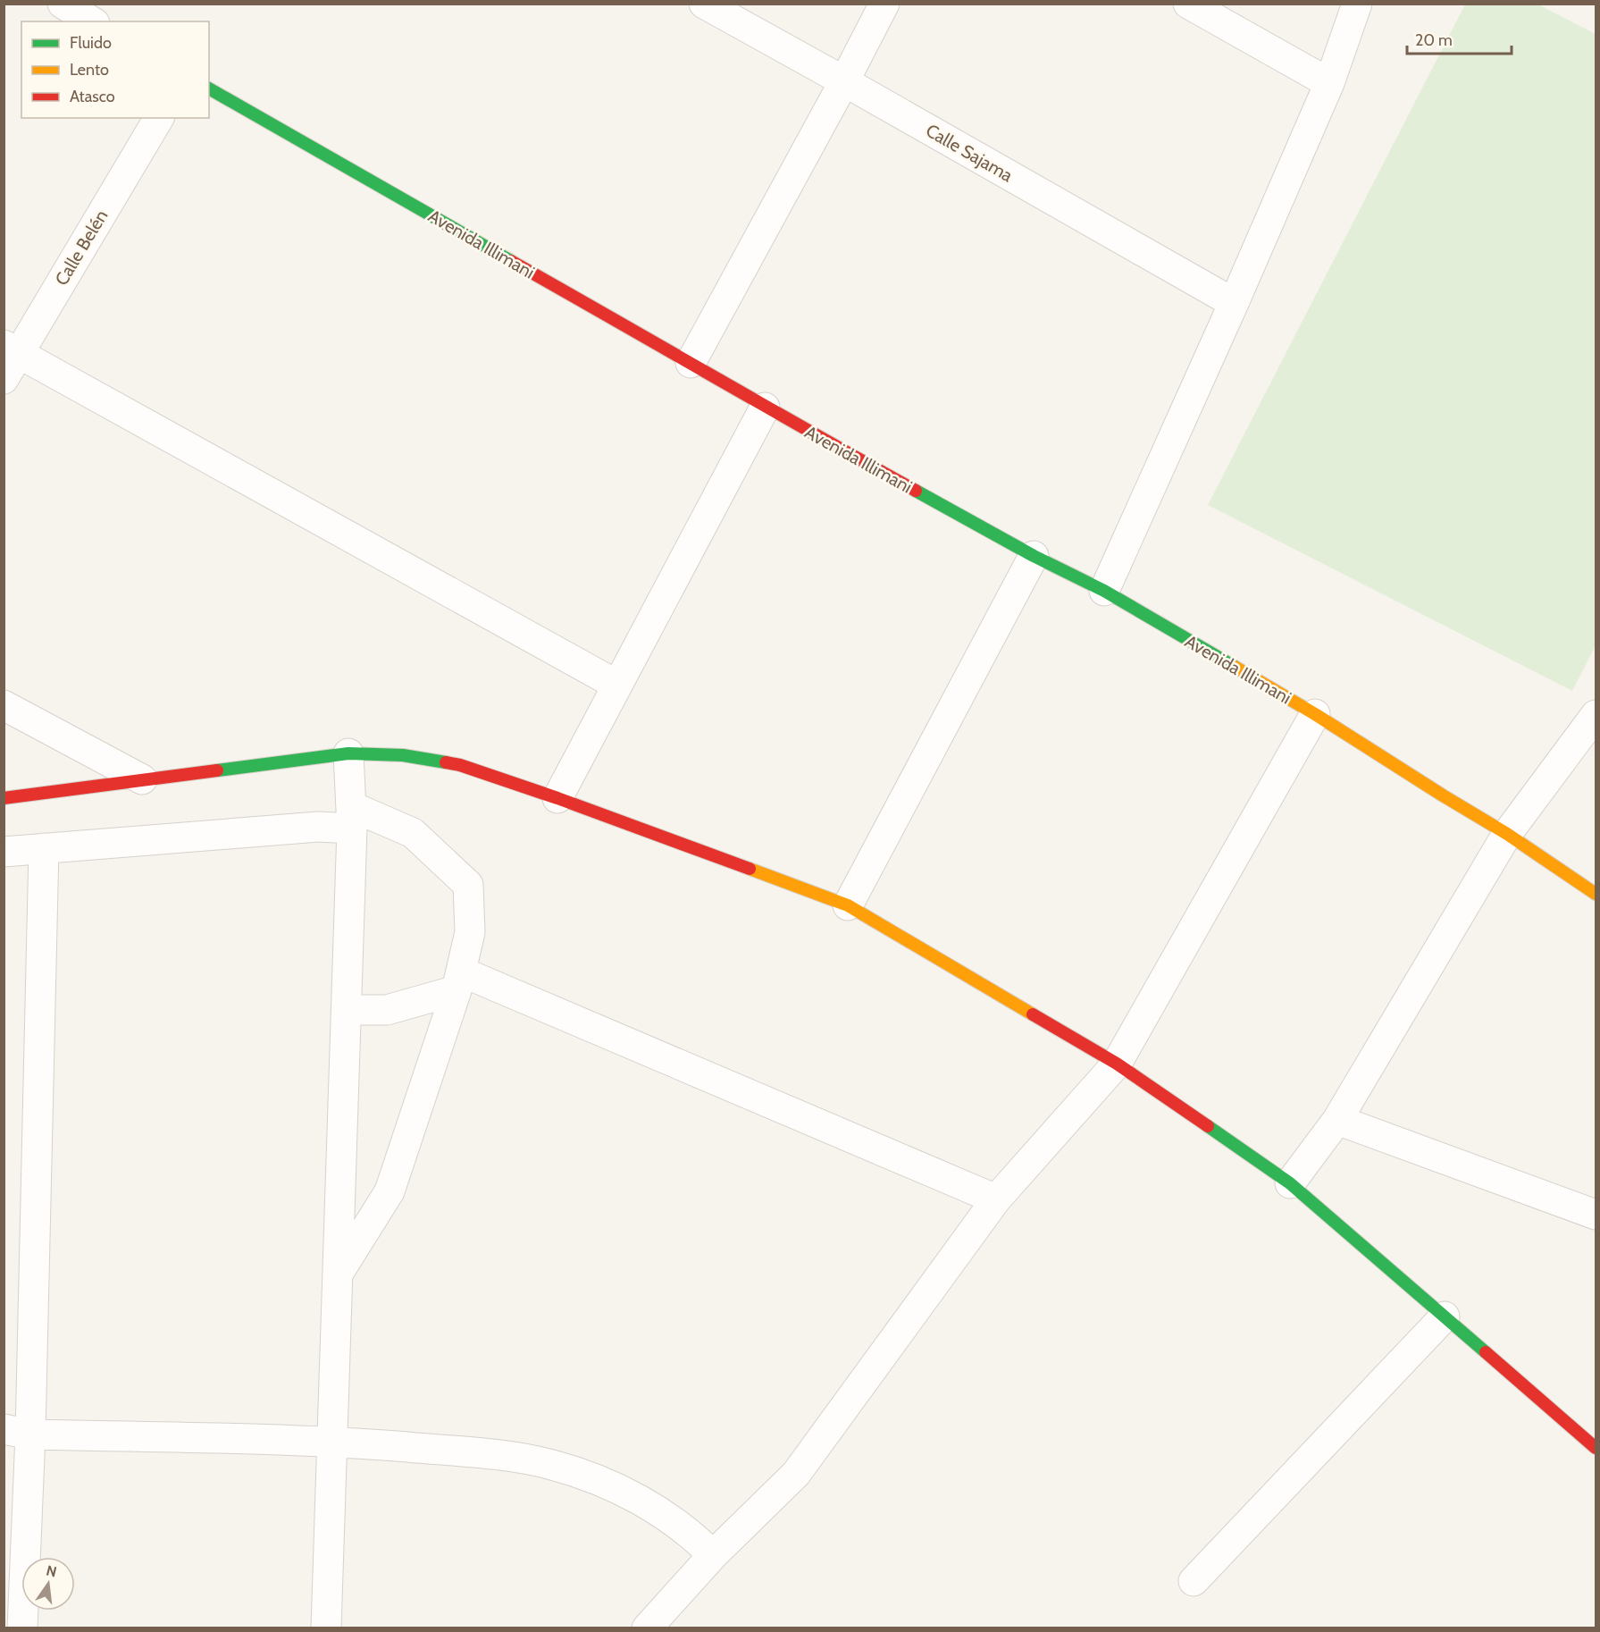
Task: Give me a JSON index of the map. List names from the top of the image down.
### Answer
{
  "streets": {
    "street": ["Calle Sajama", "Avenida Illimani", "Calle Belén"]
  },
  "legend": ["Fluido", "Lento", "Atasco"],
  "scale_bar": "20 m",
  "north": "top"
}
